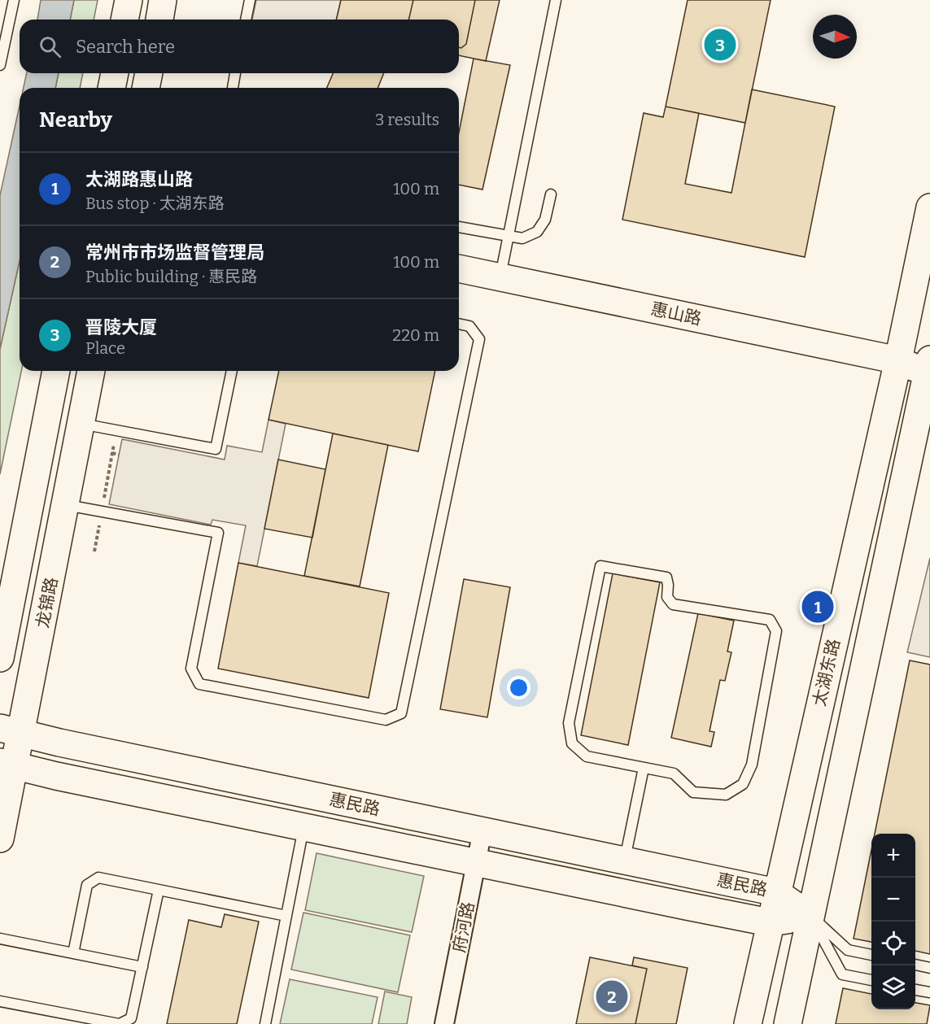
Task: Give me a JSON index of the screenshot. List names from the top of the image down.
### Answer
{
  "streets": {
    "main road": [
      "惠山路",
      "龙锦路",
      "太湖东路",
      "惠民路"
    ],
    "street": ["府河路"]
  },
  "crossings": [
    ["惠山路", "太湖东路"],
    ["龙锦路", "惠民路"],
    ["太湖东路", "惠民路"],
    ["惠民路", "府河路"]
  ],
  "north": "right",
  "page": {
    "search": "Search here",
    "pins": ["3", "1", "2"],
    "heading": ["Nearby", "3 results"],
    "list": [
      {
        "mark": "1",
        "name": "太湖路惠山路",
        "note": "Bus stop · 太湖东路",
        "value": "100 m"
      },
      {
        "mark": "2",
        "name": "常州市市场监督管理局",
        "note": "Public building · 惠民路",
        "value": "100 m"
      },
      {
        "mark": "3",
        "name": "晋陵大厦",
        "note": "Place",
        "value": "220 m"
      }
    ],
    "map_buttons": ["+", "−"]
  }
}
